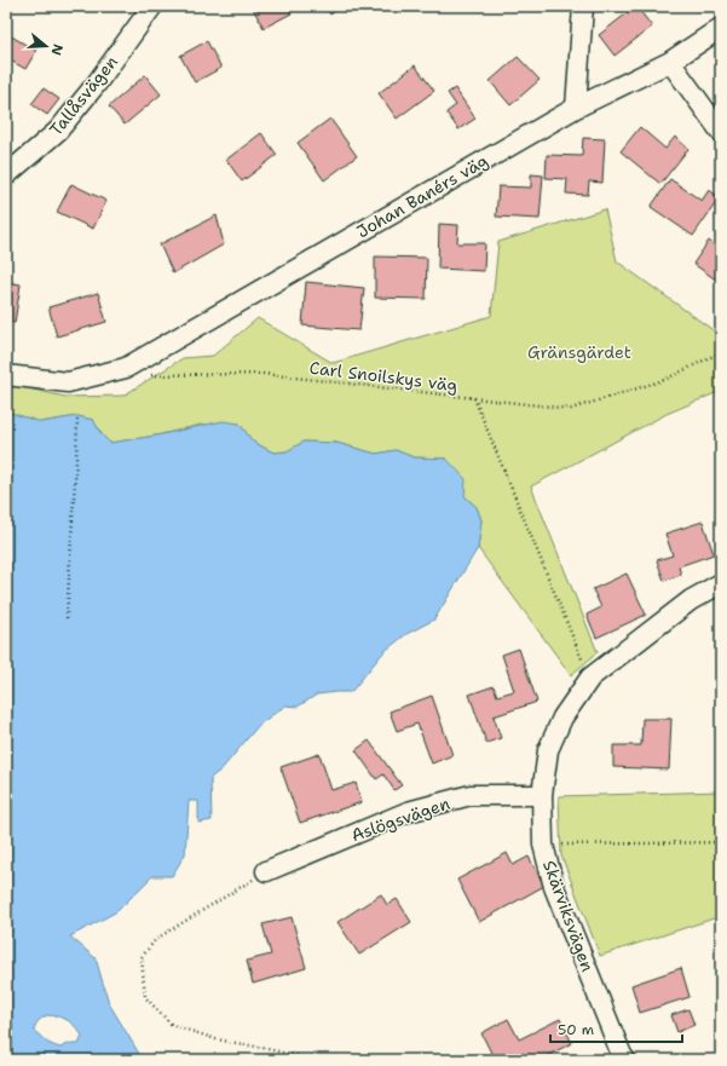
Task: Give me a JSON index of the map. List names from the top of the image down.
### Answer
{
  "streets": {
    "street": [
      "Tallåsvägen",
      "Johan Banérs väg",
      "Aslögsvägen",
      "Skärviksvägen"
    ],
    "path": ["Carl Snoilskys väg"]
  },
  "crossings": [
    ["Carl Snoilskys väg", "Skärviksvägen"],
    ["Aslögsvägen", "Skärviksvägen"]
  ],
  "parks": ["Gränsgärdet"],
  "scale_bar": "50 m",
  "north": "right"
}
